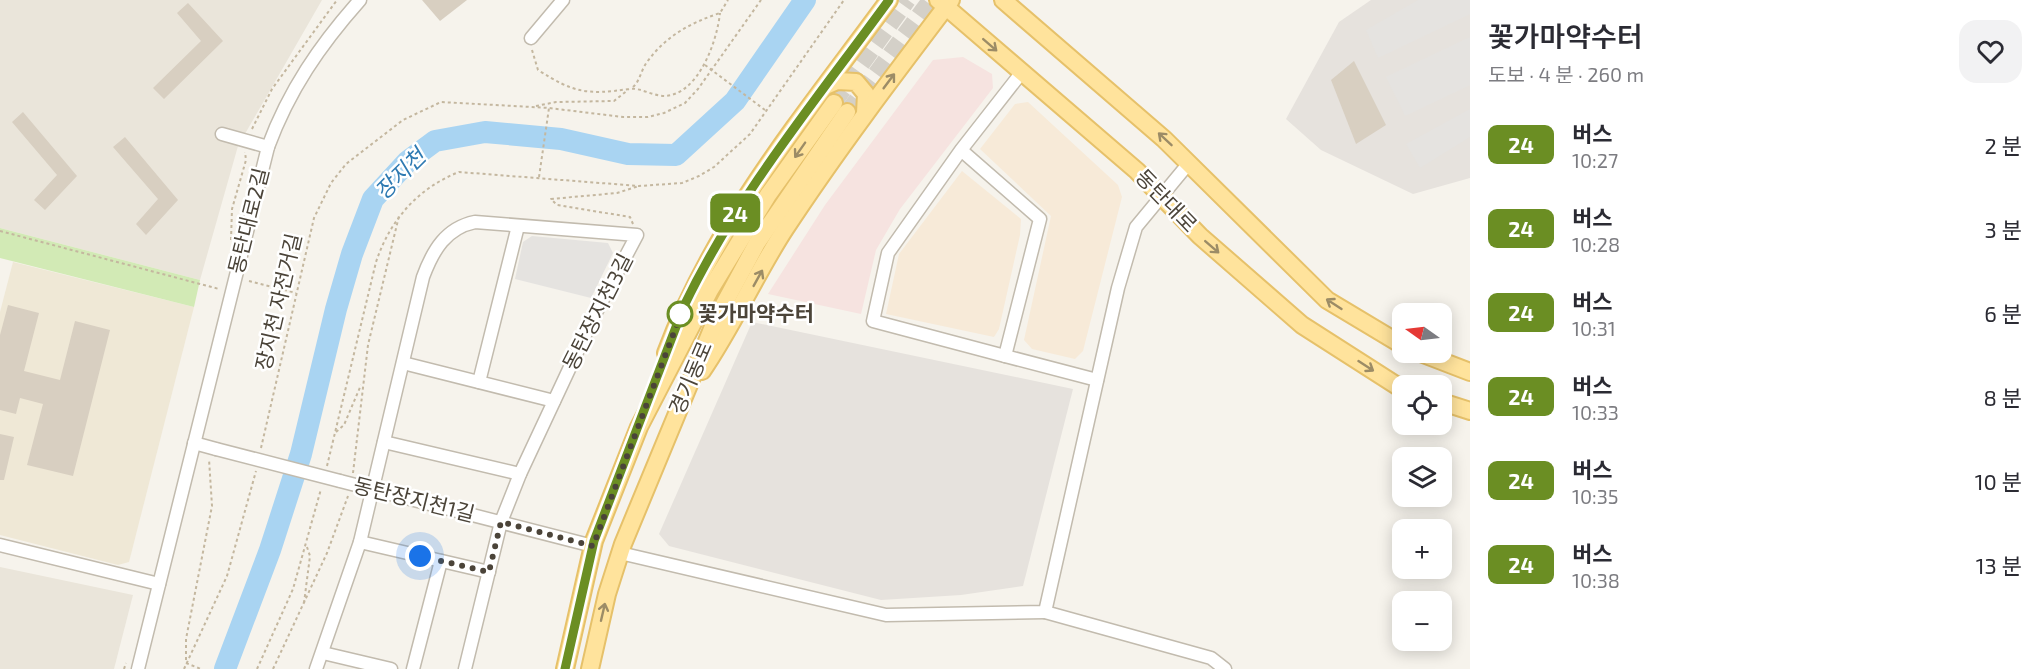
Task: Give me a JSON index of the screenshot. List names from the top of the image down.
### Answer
{
  "streets": {
    "main road": ["동탄대로", "경기동로"],
    "street": ["동탄대로2길", "동탄장지천3길", "동탄장지천1길"],
    "path": ["장지천 자전거길"]
  },
  "crossings": [
    ["동탄장지천3길", "동탄장지천1길"],
    ["경기동로", "동탄장지천1길"]
  ],
  "water": ["장지천"],
  "places": ["꽃가마약수터"],
  "lines": ["bus line 24"],
  "north": "left",
  "page": {
    "on_map": "24",
    "heading": ["꽃가마약수터", "도보 · 4 분 · 260 m"],
    "list": [
      {
        "mark": "24",
        "name": "버스",
        "note": "10:27",
        "value": "2 분"
      },
      {
        "mark": "24",
        "name": "버스",
        "note": "10:28",
        "value": "3 분"
      },
      {
        "mark": "24",
        "name": "버스",
        "note": "10:31",
        "value": "6 분"
      },
      {
        "mark": "24",
        "name": "버스",
        "note": "10:33",
        "value": "8 분"
      },
      {
        "mark": "24",
        "name": "버스",
        "note": "10:35",
        "value": "10 분"
      },
      {
        "mark": "24",
        "name": "버스",
        "note": "10:38",
        "value": "13 분"
      }
    ],
    "map_buttons": ["+", "−"]
  }
}
